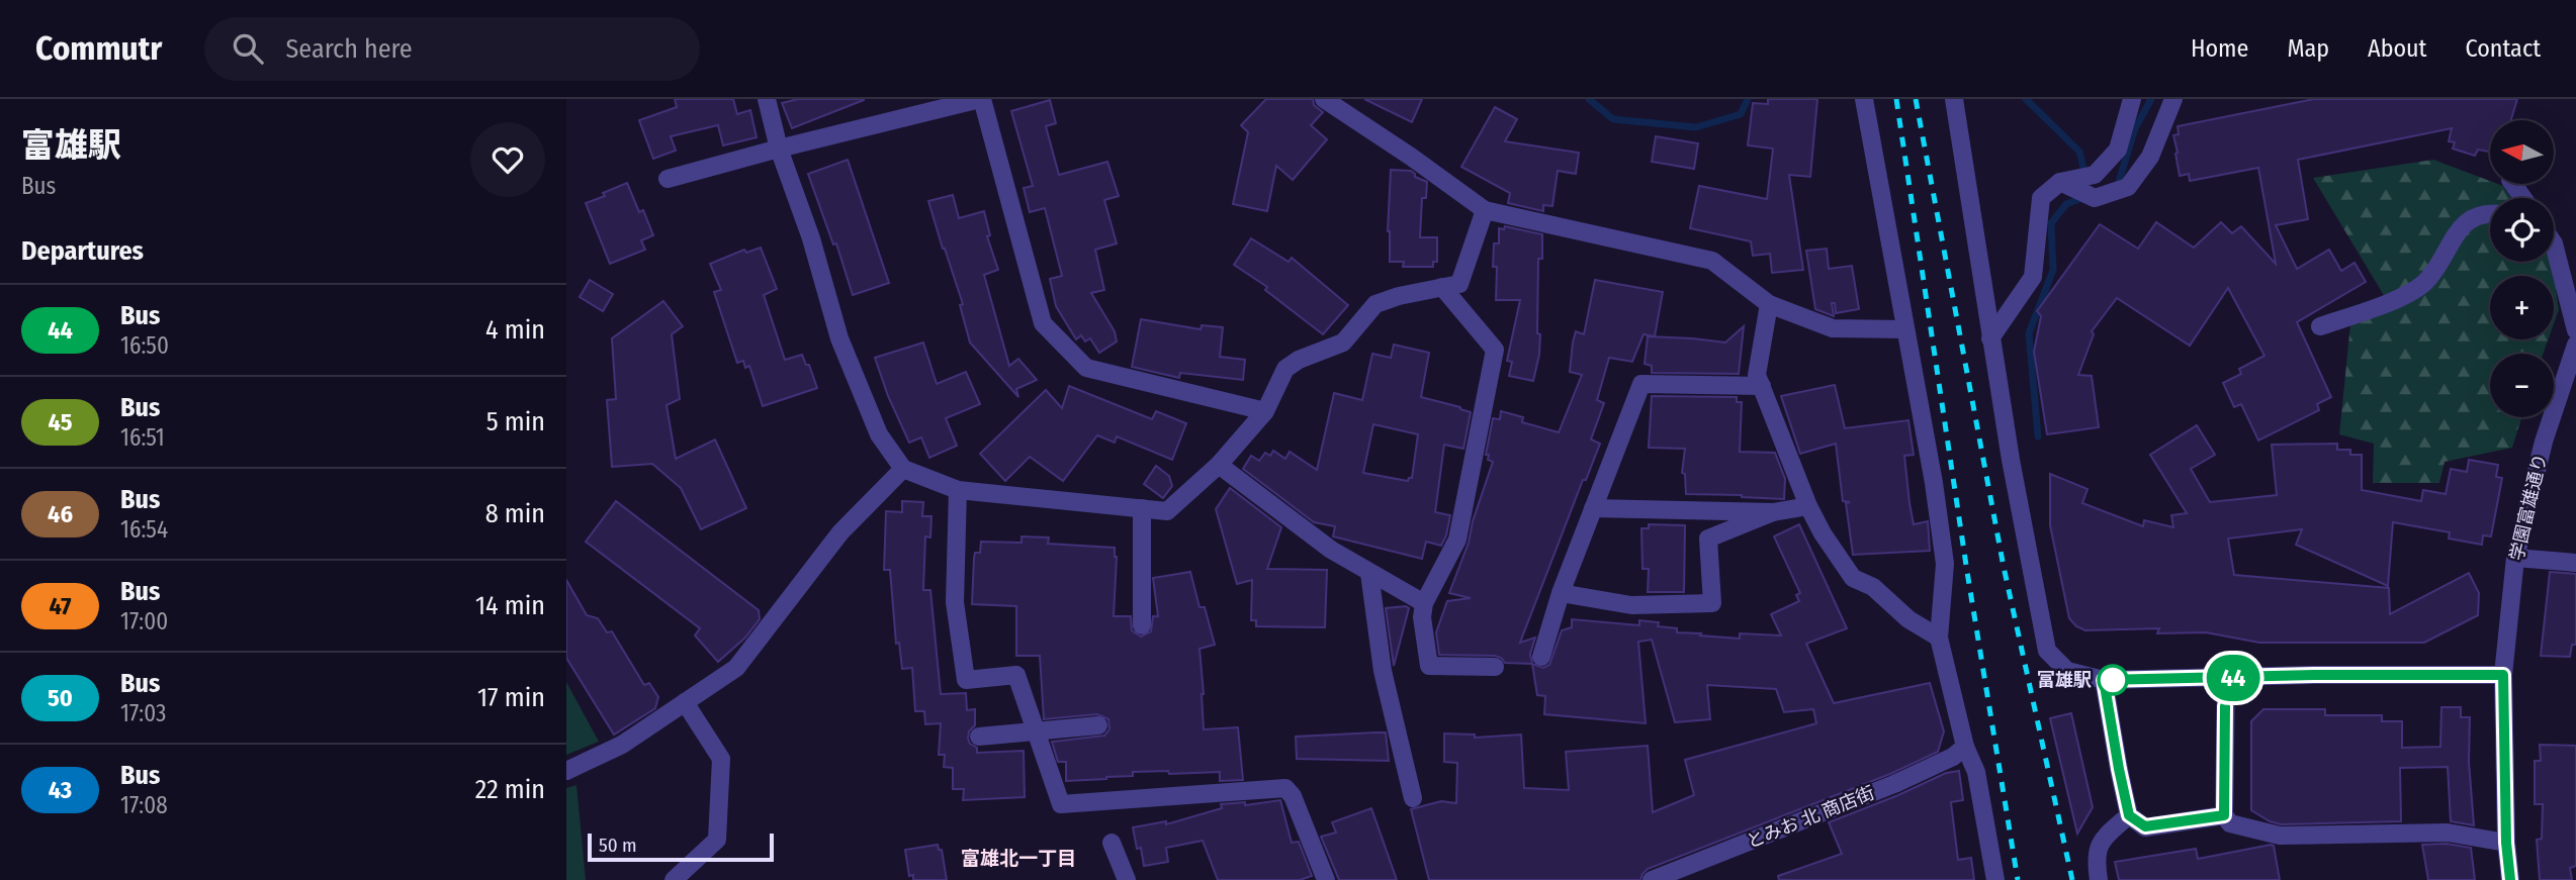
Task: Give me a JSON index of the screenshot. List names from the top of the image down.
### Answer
{
  "streets": {
    "street": ["学園富雄通り", "とみお 北 商店街"]
  },
  "districts": ["富雄北一丁目"],
  "places": ["富雄駅"],
  "lines": ["bus line 44"],
  "scale_bar": "50 m",
  "north": "left",
  "page": {
    "header": "Commutr",
    "search": "Search here",
    "nav": [
      "Home",
      "Map",
      "About",
      "Contact"
    ],
    "heading": [
      ["富雄駅", "Bus"],
      "Departures"
    ],
    "on_map": "44",
    "map_buttons": ["+", "−"],
    "list": [
      {
        "mark": "44",
        "name": "Bus",
        "note": "16:50",
        "value": "4 min"
      },
      {
        "mark": "45",
        "name": "Bus",
        "note": "16:51",
        "value": "5 min"
      },
      {
        "mark": "46",
        "name": "Bus",
        "note": "16:54",
        "value": "8 min"
      },
      {
        "mark": "47",
        "name": "Bus",
        "note": "17:00",
        "value": "14 min"
      },
      {
        "mark": "50",
        "name": "Bus",
        "note": "17:03",
        "value": "17 min"
      },
      {
        "mark": "43",
        "name": "Bus",
        "note": "17:08",
        "value": "22 min"
      }
    ],
    "scale": "50 m"
  }
}
